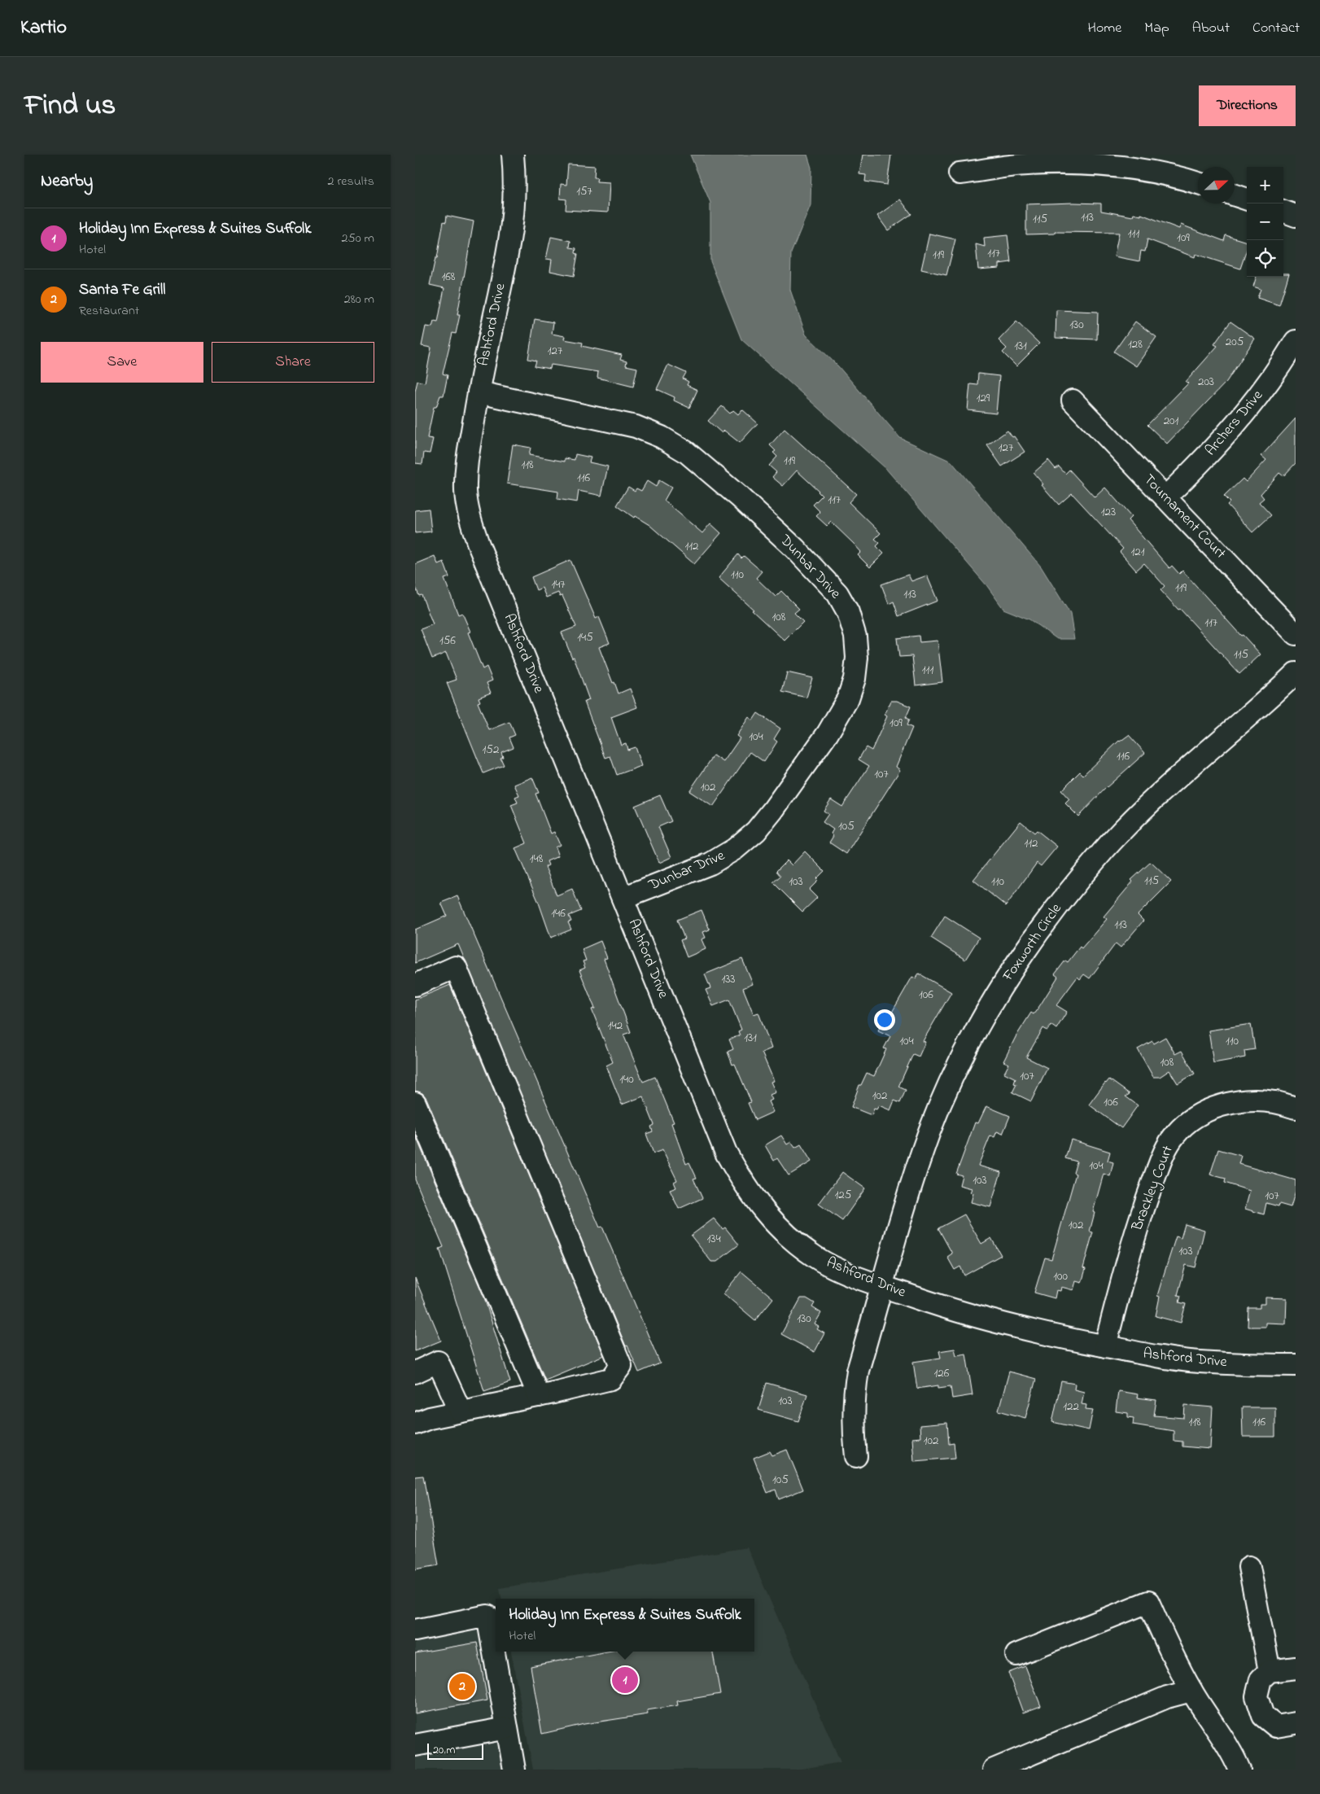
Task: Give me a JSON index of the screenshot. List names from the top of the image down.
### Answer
{
  "streets": {
    "street": [
      "Ashford Drive",
      "Archers Drive",
      "Tournament Court",
      "Dunbar Drive",
      "Foxworth Circle",
      "Brackley Court"
    ]
  },
  "crossings": [
    ["Ashford Drive", "Dunbar Drive"],
    ["Ashford Drive", "Foxworth Circle"],
    ["Ashford Drive", "Brackley Court"],
    ["Archers Drive", "Tournament Court"]
  ],
  "house_numbers": [
    "157",
    "113",
    "115",
    "111",
    "109",
    "117",
    "119",
    "168",
    "130",
    "205",
    "128",
    "131",
    "127",
    "203",
    "129",
    "201",
    "127",
    "119",
    "118",
    "116",
    "117",
    "123",
    "112",
    "121",
    "110",
    "147",
    "119",
    "113",
    "108",
    "117",
    "145",
    "156",
    "115",
    "111",
    "109",
    "104",
    "152",
    "116",
    "107",
    "102",
    "105",
    "112",
    "148",
    "115",
    "103",
    "110",
    "146",
    "113",
    "133",
    "106",
    "142",
    "131",
    "104",
    "110",
    "108",
    "107",
    "140",
    "102",
    "106",
    "104",
    "103",
    "125",
    "107",
    "102",
    "134",
    "103",
    "100",
    "130",
    "126",
    "103",
    "122",
    "118",
    "116",
    "102",
    "105"
  ],
  "scale_bar": "20 m",
  "north": "right",
  "page": {
    "header": "Kartio",
    "nav": [
      "Home",
      "Map",
      "About",
      "Contact"
    ],
    "title": "Find us",
    "buttons": [
      "Directions",
      ["Save", "Share"]
    ],
    "heading": ["Nearby", "2 results"],
    "map_buttons": ["+", "−"],
    "list": [
      {
        "mark": "1",
        "name": "Holiday Inn Express & Suites Suffolk",
        "note": "Hotel",
        "value": "250 m"
      },
      {
        "mark": "2",
        "name": "Santa Fe Grill",
        "note": "Restaurant",
        "value": "280 m"
      }
    ],
    "popup": ["Holiday Inn Express & Suites Suffolk", "Hotel"],
    "pins": ["1", "2"],
    "scale": "20 m"
  }
}
